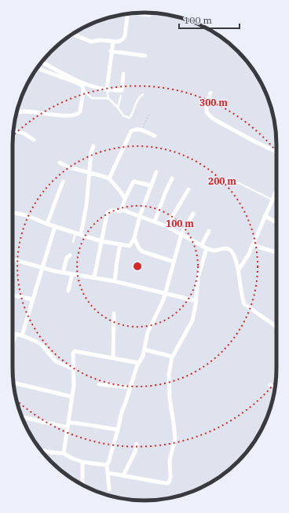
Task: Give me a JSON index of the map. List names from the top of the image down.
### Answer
{
  "scale_bar": "100 m",
  "rings": ["300 m", "200 m", "100 m"]
}
